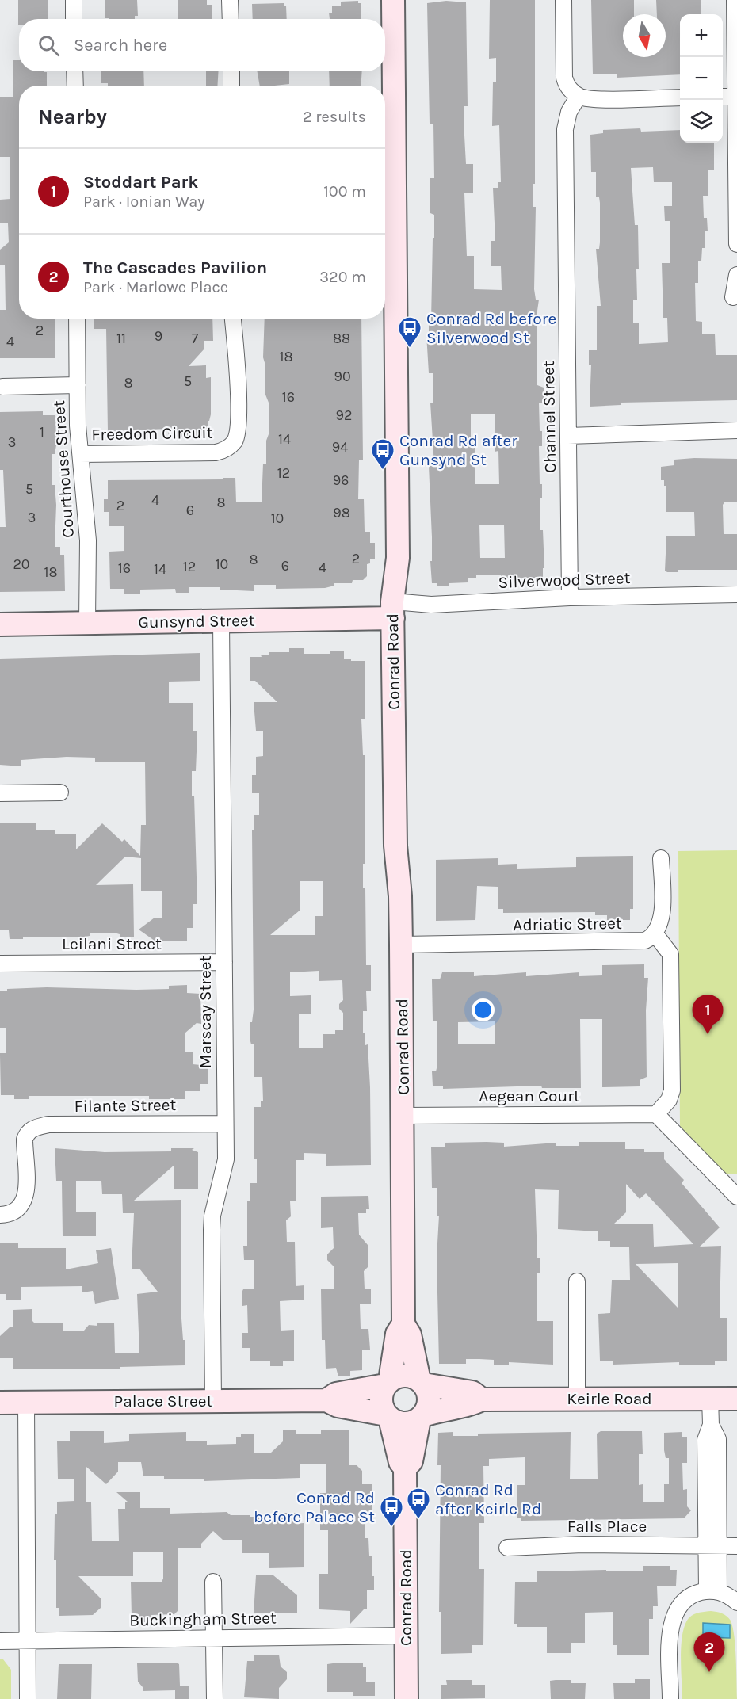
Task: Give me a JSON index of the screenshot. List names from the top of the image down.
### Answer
{
  "streets": {
    "street": [
      "Channel Street",
      "Freedom Circuit",
      "Courthouse Street",
      "Silverwood Street",
      "Gunsynd Street",
      "Conrad Road",
      "Adriatic Street",
      "Leilani Street",
      "Marscay Street",
      "Aegean Court",
      "Filante Street",
      "Keirle Road",
      "Palace Street",
      "Falls Place",
      "Buckingham Street"
    ]
  },
  "crossings": [
    ["Channel Street", "Silverwood Street"],
    ["Freedom Circuit", "Courthouse Street"],
    ["Courthouse Street", "Gunsynd Street"],
    ["Silverwood Street", "Gunsynd Street"],
    ["Silverwood Street", "Conrad Road"],
    ["Gunsynd Street", "Conrad Road"],
    ["Gunsynd Street", "Marscay Street"],
    ["Conrad Road", "Adriatic Street"],
    ["Conrad Road", "Aegean Court"],
    ["Conrad Road", "Keirle Road"],
    ["Conrad Road", "Palace Street"],
    ["Conrad Road", "Buckingham Street"],
    ["Leilani Street", "Marscay Street"],
    ["Marscay Street", "Filante Street"],
    ["Marscay Street", "Palace Street"],
    ["Keirle Road", "Palace Street"]
  ],
  "places": {
    "bus stop": [
      "Conrad Rd before Silverwood St",
      "Conrad Rd after Gunsynd St",
      "Conrad Rd after Keirle Rd",
      "Conrad Rd before Palace St"
    ]
  },
  "house_numbers": [
    "2",
    "9",
    "11",
    "7",
    "88",
    "4",
    "18",
    "90",
    "5",
    "8",
    "16",
    "92",
    "1",
    "14",
    "3",
    "94",
    "12",
    "96",
    "5",
    "4",
    "8",
    "2",
    "6",
    "98",
    "3",
    "10",
    "2",
    "8",
    "20",
    "10",
    "6",
    "12",
    "4",
    "16",
    "14",
    "18"
  ],
  "north": "bottom",
  "page": {
    "map_buttons": ["+", "−"],
    "search": "Search here",
    "heading": ["Nearby", "2 results"],
    "list": [
      {
        "mark": "1",
        "name": "Stoddart Park",
        "note": "Park · Ionian Way",
        "value": "100 m"
      },
      {
        "mark": "2",
        "name": "The Cascades Pavilion",
        "note": "Park · Marlowe Place",
        "value": "320 m"
      }
    ],
    "pins": ["1", "2"]
  }
}
